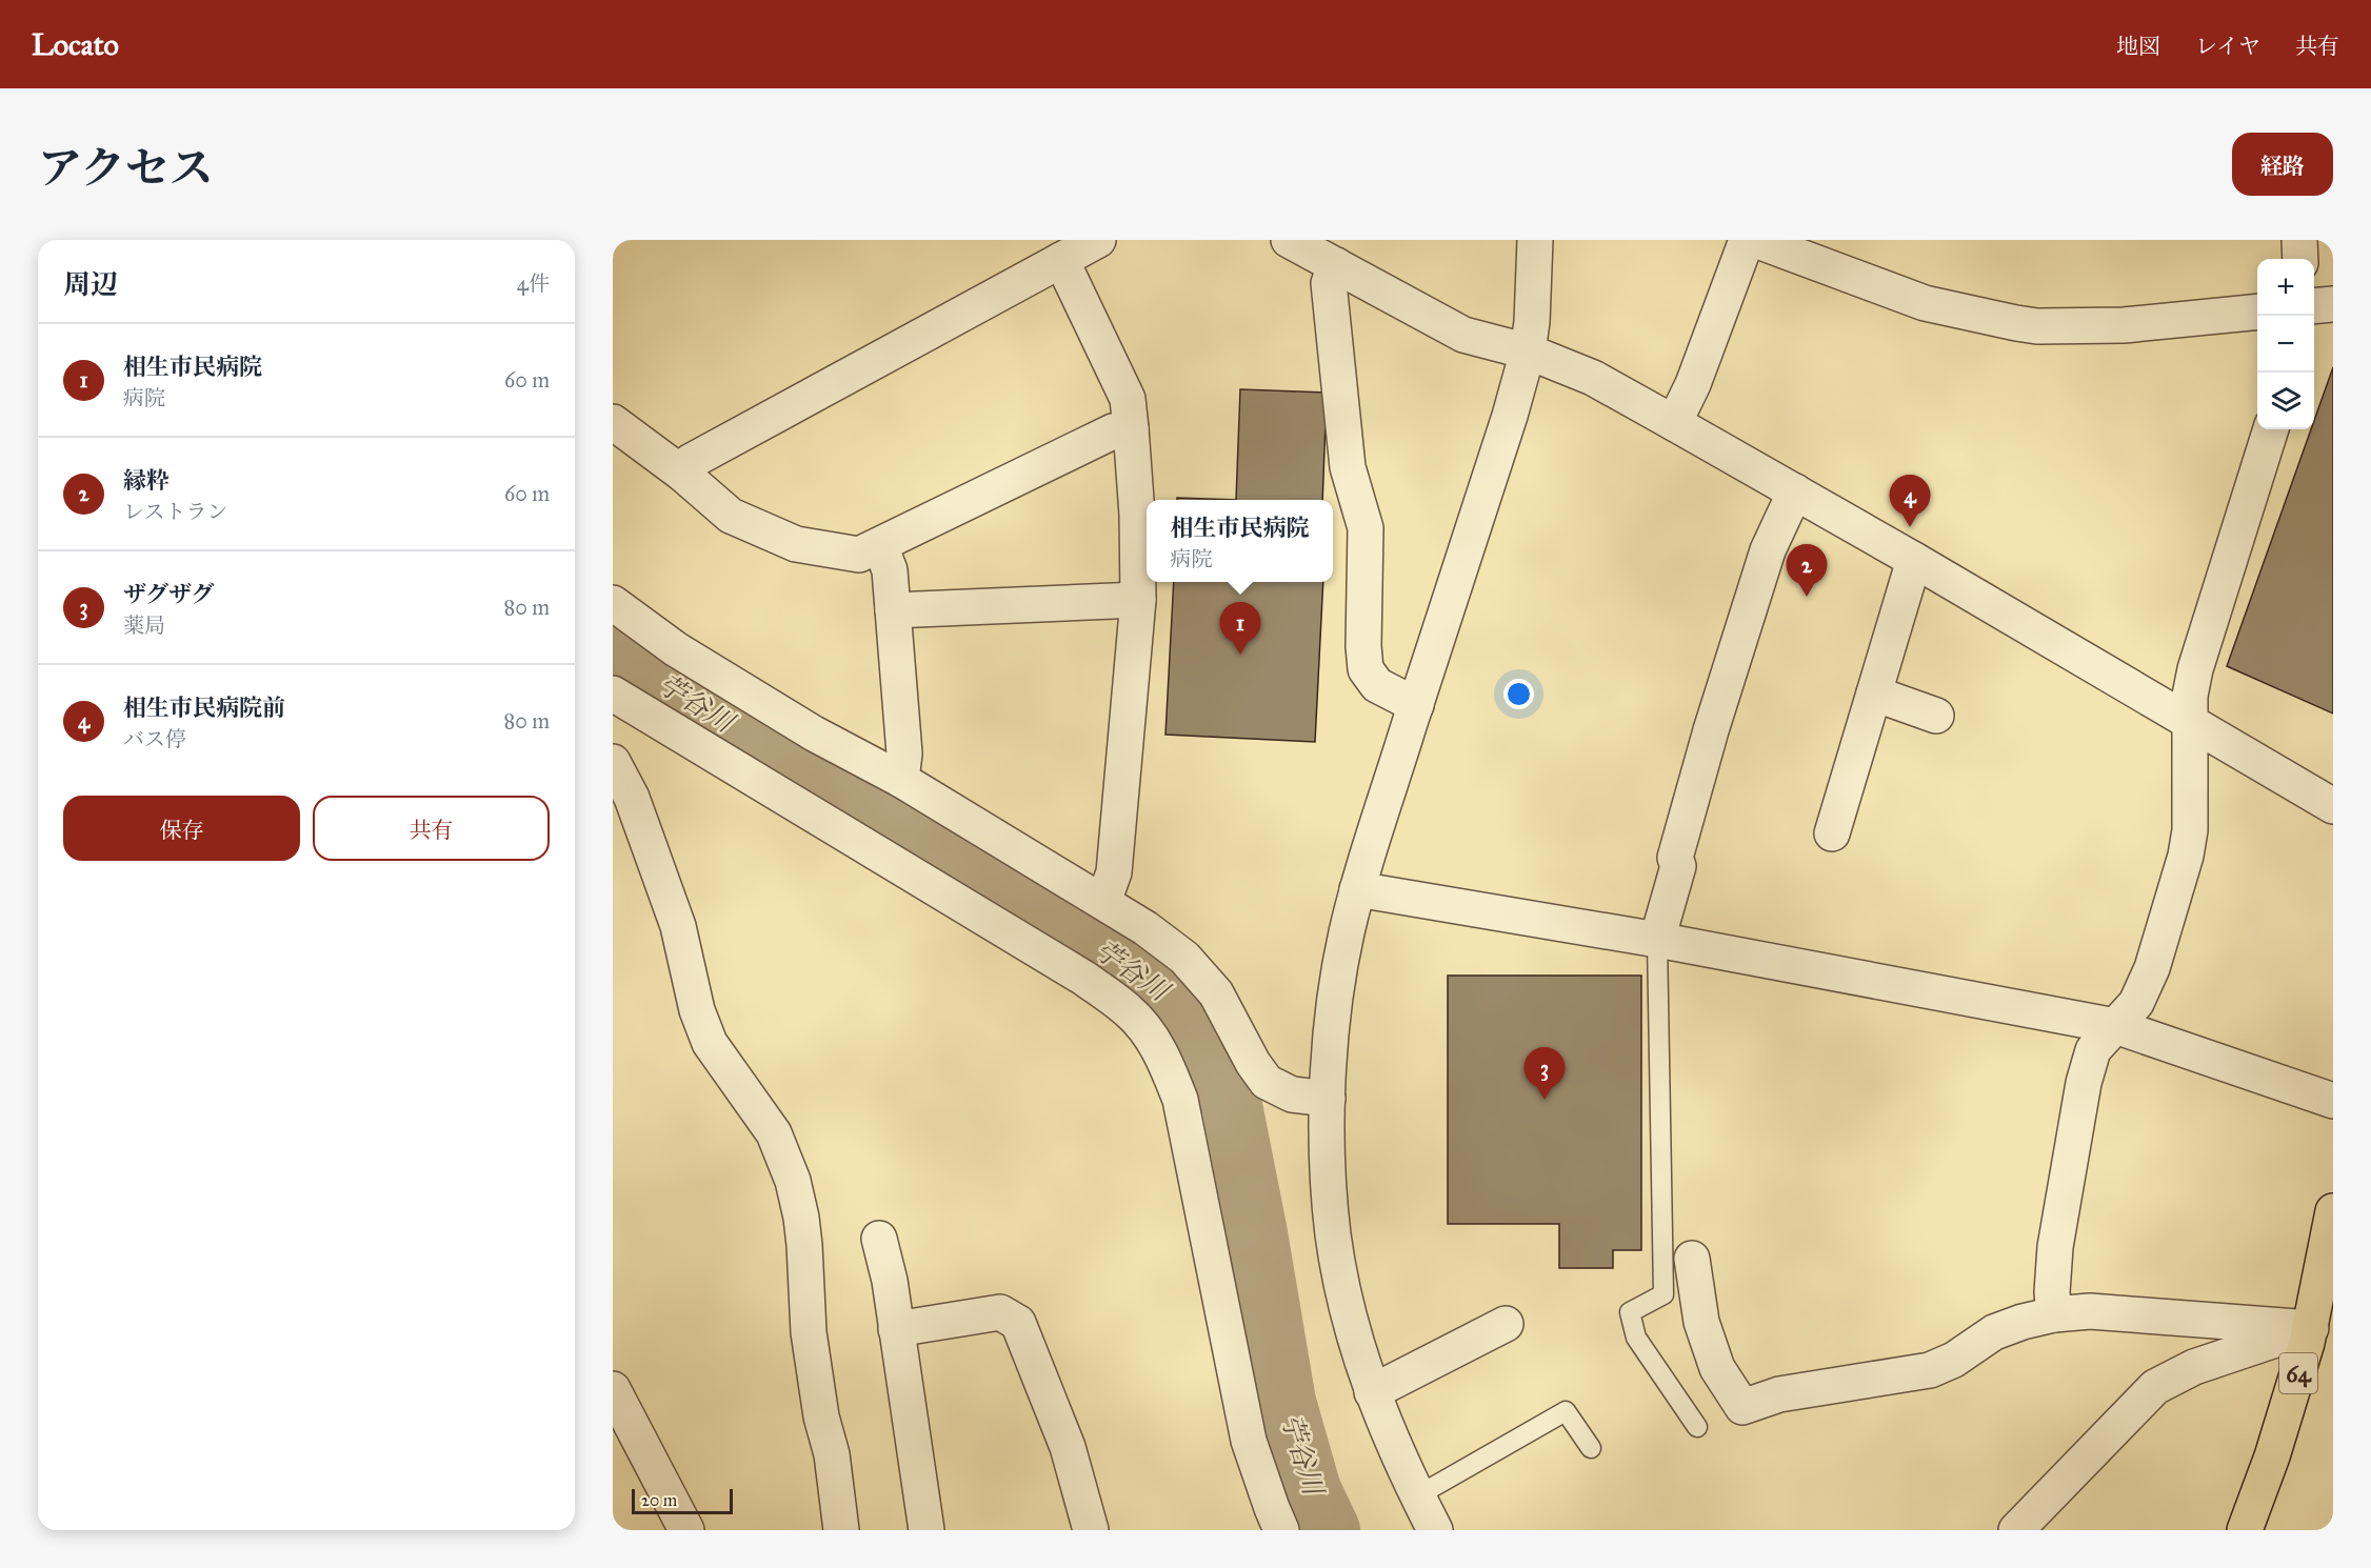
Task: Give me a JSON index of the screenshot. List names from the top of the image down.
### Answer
{
  "streets": {
    "main road": ["64"]
  },
  "water": ["苧谷川"],
  "scale_bar": "20 m",
  "page": {
    "header": "Locato",
    "nav": ["地図", "レイヤ", "共有"],
    "title": "アクセス",
    "buttons": [
      "経路",
      ["保存", "共有"]
    ],
    "heading": ["周辺", "4件"],
    "map_buttons": ["+", "−"],
    "list": [
      {
        "mark": "1",
        "name": "相生市民病院",
        "note": "病院",
        "value": "60 m"
      },
      {
        "mark": "2",
        "name": "縁粋",
        "note": "レストラン",
        "value": "60 m"
      },
      {
        "mark": "3",
        "name": "ザグザグ",
        "note": "薬局",
        "value": "80 m"
      },
      {
        "mark": "4",
        "name": "相生市民病院前",
        "note": "バス停",
        "value": "80 m"
      }
    ],
    "pins": [
      "4",
      "2",
      "1",
      "3"
    ],
    "popup": ["相生市民病院", "病院"],
    "scale": "20 m"
  }
}
